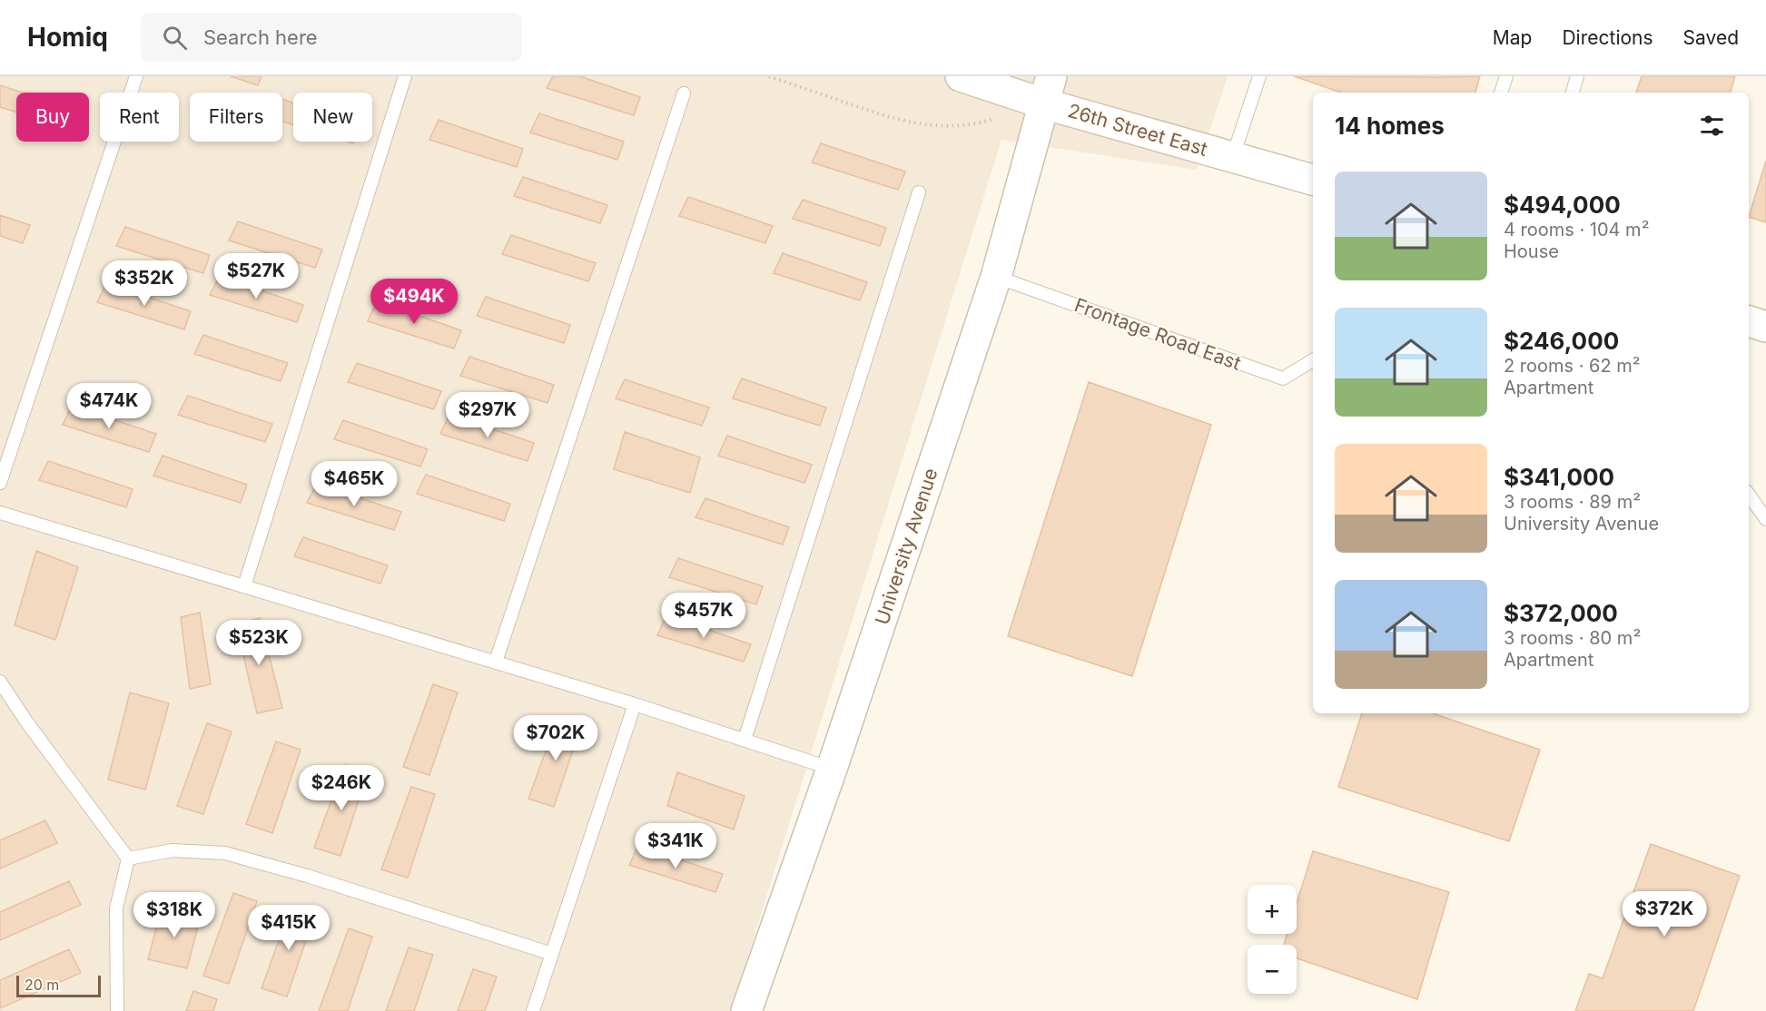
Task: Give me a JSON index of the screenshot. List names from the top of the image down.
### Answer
{
  "streets": {
    "street": ["26th Street East", "University Avenue"],
    "lane": ["Frontage Road East"]
  },
  "crossings": [
    ["26th Street East", "University Avenue"],
    ["Frontage Road East", "University Avenue"]
  ],
  "scale_bar": "20 m",
  "page": {
    "header": "Homiq",
    "search": "Search here",
    "nav": ["Map", "Directions", "Saved"],
    "chip": [
      "Buy",
      "Rent",
      "Filters",
      "New"
    ],
    "heading": "14 homes",
    "list": [
      {
        "name": "$494,000",
        "note": "4 rooms · 104 m² · House"
      },
      {
        "name": "$246,000",
        "note": "2 rooms · 62 m² · Apartment"
      },
      {
        "name": "$341,000",
        "note": "3 rooms · 89 m² · University Avenue"
      },
      {
        "name": "$372,000",
        "note": "3 rooms · 80 m² · Apartment"
      }
    ],
    "price": [
      "$527K",
      "$352K",
      "$494K",
      "$474K",
      "$297K",
      "$465K",
      "$457K",
      "$523K",
      "$702K",
      "$246K",
      "$341K",
      "$372K",
      "$318K",
      "$415K"
    ],
    "map_buttons": ["+", "−"],
    "scale": "20 m"
  }
}
